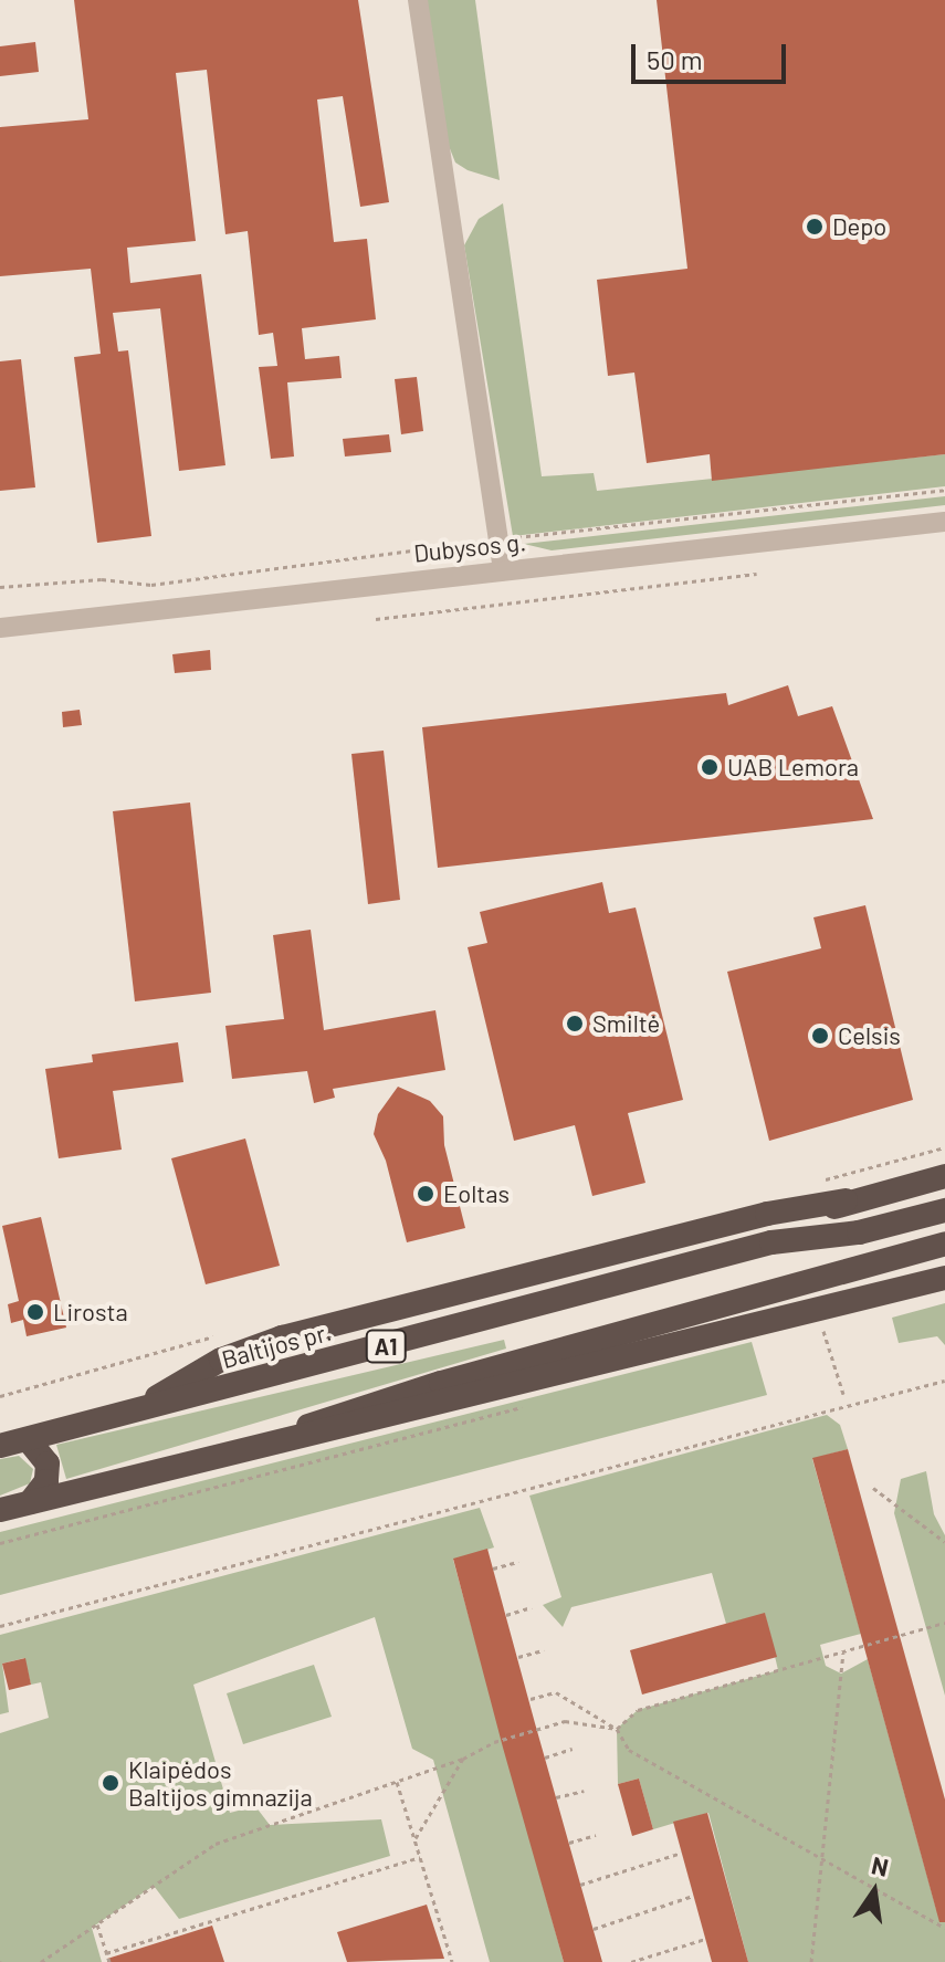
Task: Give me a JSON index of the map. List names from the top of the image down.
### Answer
{
  "streets": {
    "highway": ["Baltijos pr.", "A1"],
    "street": ["Dubysos g."]
  },
  "crossings": [
    ["Baltijos pr.", "A1"]
  ],
  "places": [
    "Depo",
    "UAB Lemora",
    "Smiltė",
    "Celsis",
    "Eoltas",
    "Lirosta",
    "Klaipėdos Baltijos gimnazija"
  ],
  "scale_bar": "50 m",
  "north": "top"
}
